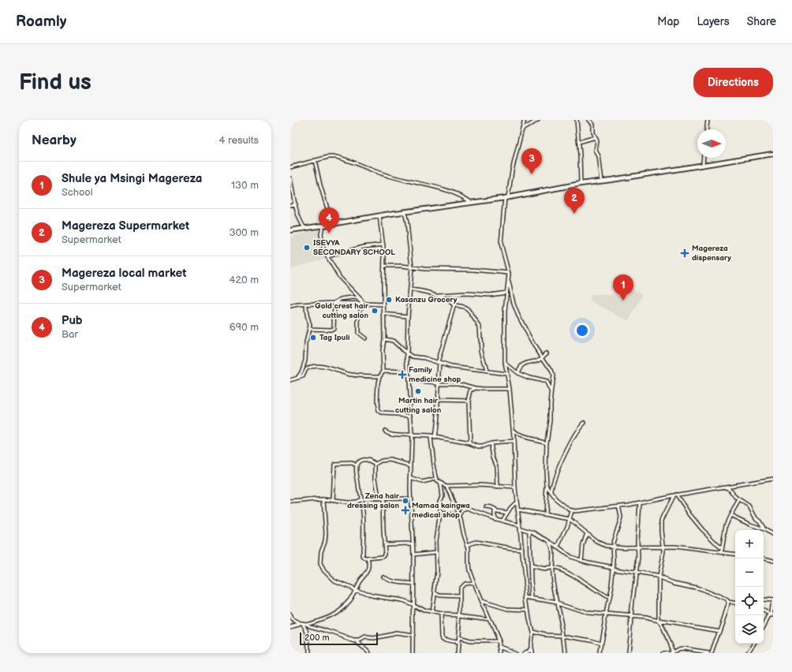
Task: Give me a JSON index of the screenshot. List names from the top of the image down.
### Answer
{
  "places": {
    "other": [
      "ISEVYA SECONDARY SCHOOL",
      "Kasanzu Grocery",
      "Gold crest hair cutting salon",
      "Tag Ipuli",
      "Martin hair cutting salon",
      "Zena hair dressing salon"
    ],
    "health": ["Magereza dispensary", "Family medicine shop", "Mamaa kaingwa medical shop"]
  },
  "scale_bar": "200 m",
  "north": "right",
  "page": {
    "header": "Roamly",
    "nav": ["Map", "Layers", "Share"],
    "buttons": "Directions",
    "title": "Find us",
    "heading": ["Nearby", "4 results"],
    "pins": [
      "3",
      "2",
      "4",
      "1"
    ],
    "list": [
      {
        "mark": "1",
        "name": "Shule ya Msingi Magereza",
        "note": "School",
        "value": "130 m"
      },
      {
        "mark": "2",
        "name": "Magereza Supermarket",
        "note": "Supermarket",
        "value": "300 m"
      },
      {
        "mark": "3",
        "name": "Magereza local market",
        "note": "Supermarket",
        "value": "420 m"
      },
      {
        "mark": "4",
        "name": "Pub",
        "note": "Bar",
        "value": "690 m"
      }
    ],
    "map_buttons": ["+", "−"],
    "scale": "200 m"
  }
}
